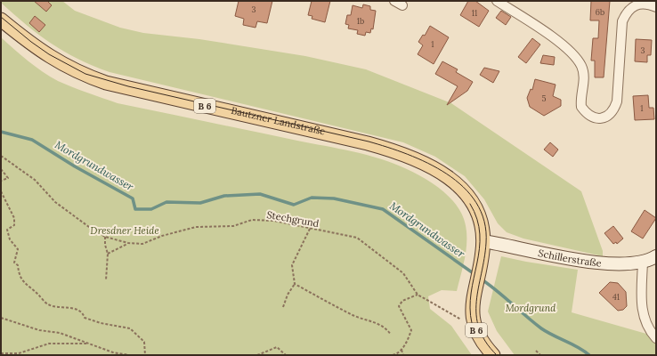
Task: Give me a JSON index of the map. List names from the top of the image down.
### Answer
{
  "streets": {
    "main road": ["B 6", "Bautzner Landstraße"],
    "street": ["Schillerstraße"],
    "path": ["Stechgrund"]
  },
  "crossings": [
    ["B 6", "Bautzner Landstraße"],
    ["B 6", "Stechgrund"],
    ["B 6", "Schillerstraße"],
    ["Bautzner Landstraße", "Schillerstraße"]
  ],
  "water": ["Mordgrundwasser"],
  "parks": ["Dresdner Heide", "Mordgrund"],
  "house_numbers": [
    "3",
    "6b",
    "11",
    "1b",
    "1",
    "3",
    "5",
    "1",
    "41"
  ]
}
